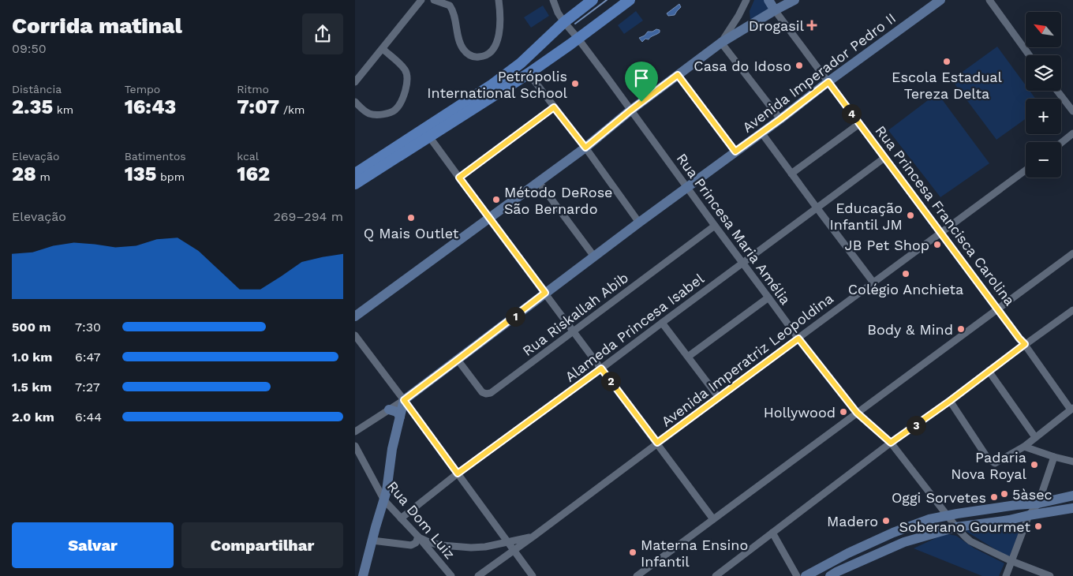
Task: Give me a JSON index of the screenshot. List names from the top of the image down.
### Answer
{
  "streets": {
    "street": [
      "Avenida Imperador Pedro II",
      "Rua Princesa Francisca Carolina",
      "Rua Princesa Maria Amélia",
      "Rua Riskallah Abib",
      "Alameda Princesa Isabel",
      "Avenida Imperatriz Leopoldina",
      "Rua Dom Luiz"
    ]
  },
  "crossings": [
    ["Avenida Imperador Pedro II", "Rua Princesa Francisca Carolina"],
    ["Avenida Imperador Pedro II", "Rua Princesa Maria Amélia"],
    ["Avenida Imperador Pedro II", "Rua Riskallah Abib"],
    ["Rua Princesa Francisca Carolina", "Alameda Princesa Isabel"],
    ["Rua Princesa Francisca Carolina", "Avenida Imperatriz Leopoldina"],
    ["Rua Princesa Maria Amélia", "Rua Riskallah Abib"],
    ["Rua Princesa Maria Amélia", "Alameda Princesa Isabel"],
    ["Rua Princesa Maria Amélia", "Avenida Imperatriz Leopoldina"],
    ["Alameda Princesa Isabel", "Rua Dom Luiz"]
  ],
  "places": {
    "health": ["Drogasil"],
    "other": [
      "Escola Estadual Tereza Delta",
      "Casa do Idoso",
      "Petrópolis International School",
      "Método DeRose São Bernardo",
      "Educação Infantil JM",
      "Q Mais Outlet",
      "JB Pet Shop",
      "Colégio Anchieta",
      "Body & Mind",
      "Hollywood",
      "Padaria Nova Royal",
      "5àsec",
      "Oggi Sorvetes",
      "Madero",
      "Soberano Gourmet",
      "Materna Ensino Infantil"
    ]
  },
  "north": "top left",
  "page": {
    "heading": ["Corrida matinal", "09:50"],
    "map_buttons": ["+", "−"],
    "stats": [
      ["Distância", "2.35 km"],
      ["Tempo", "16:43"],
      ["Ritmo", "7:07 /km"],
      ["Elevação", "28 m"],
      ["Batimentos", "135 bpm"],
      ["kcal", "162"]
    ],
    "pins": [
      "4",
      "1",
      "2",
      "3"
    ],
    "chart": ["Elevação", "269–294 m"],
    "list": [
      {
        "name": "500 m",
        "note": "7:30"
      },
      {
        "name": "1.0 km",
        "note": "6:47"
      },
      {
        "name": "1.5 km",
        "note": "7:27"
      },
      {
        "name": "2.0 km",
        "note": "6:44"
      }
    ],
    "buttons": ["Salvar", "Compartilhar"]
  }
}
